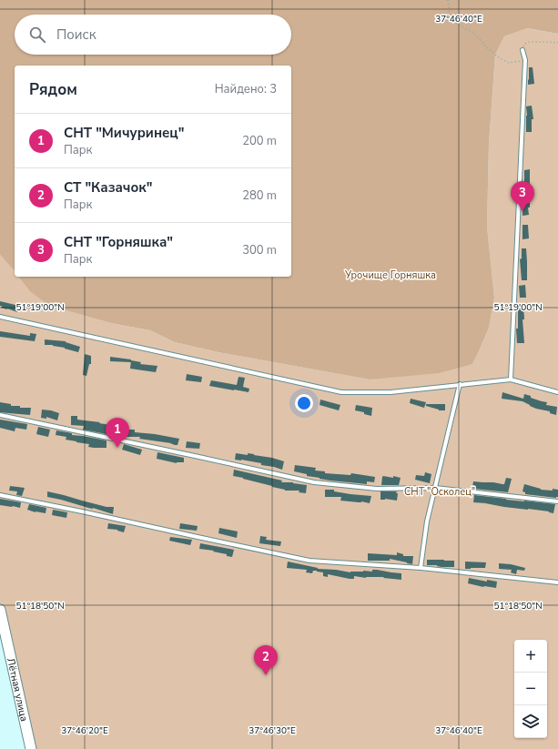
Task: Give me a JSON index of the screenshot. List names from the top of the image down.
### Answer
{
  "streets": {
    "street": ["Лётная улица"]
  },
  "parks": ["Урочище Горняшка", "СНТ \"Осколец\""],
  "page": {
    "search": "Поиск",
    "heading": ["Рядом", "Найдено: 3"],
    "list": [
      {
        "mark": "1",
        "name": "СНТ \"Мичуринец\"",
        "note": "Парк",
        "value": "200 m"
      },
      {
        "mark": "2",
        "name": "СТ \"Казачок\"",
        "note": "Парк",
        "value": "280 m"
      },
      {
        "mark": "3",
        "name": "СНТ \"Горняшка\"",
        "note": "Парк",
        "value": "300 m"
      }
    ],
    "pins": ["3", "1", "2"],
    "map_buttons": ["+", "−"]
  },
  "coordinates": [
    "37°46'40\"E",
    "51°19'00\"N",
    "51°18'50\"N",
    "37°46'20\"E",
    "37°46'30\"E"
  ]
}
